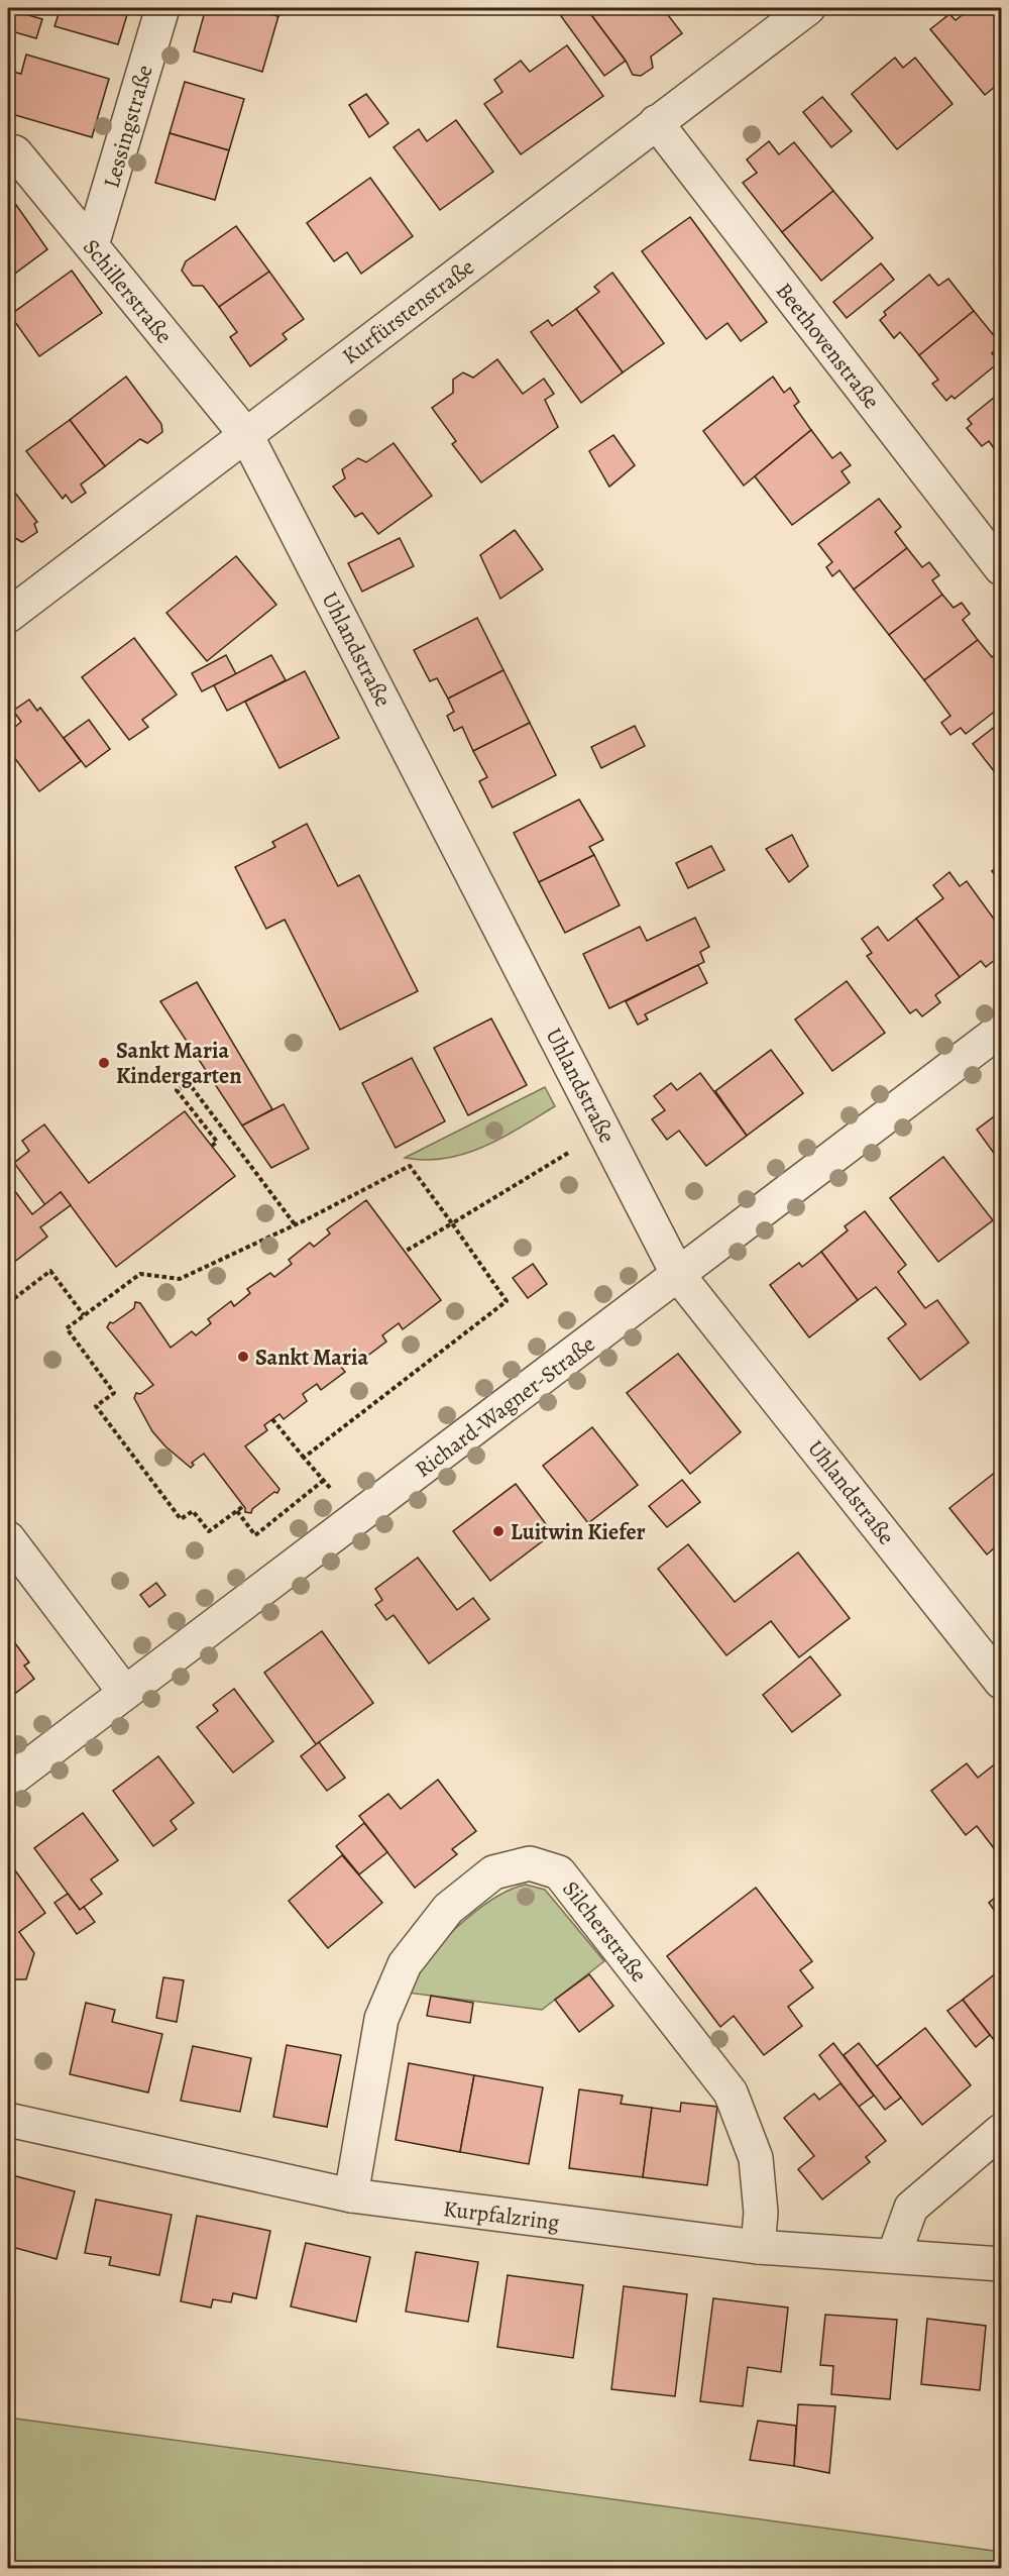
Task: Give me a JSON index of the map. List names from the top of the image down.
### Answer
{
  "streets": {
    "street": [
      "Lessingstraße",
      "Schillerstraße",
      "Kurfürstenstraße",
      "Beethovenstraße",
      "Uhlandstraße",
      "Richard-Wagner-Straße",
      "Silcherstraße",
      "Kurpfalzring"
    ]
  },
  "crossings": [
    ["Lessingstraße", "Schillerstraße"],
    ["Schillerstraße", "Kurfürstenstraße"],
    ["Schillerstraße", "Uhlandstraße"],
    ["Kurfürstenstraße", "Beethovenstraße"],
    ["Kurfürstenstraße", "Uhlandstraße"],
    ["Uhlandstraße", "Richard-Wagner-Straße"],
    ["Silcherstraße", "Kurpfalzring"]
  ],
  "places": ["Sankt Maria Kindergarten", "Sankt Maria", "Luitwin Kiefer"]
}
